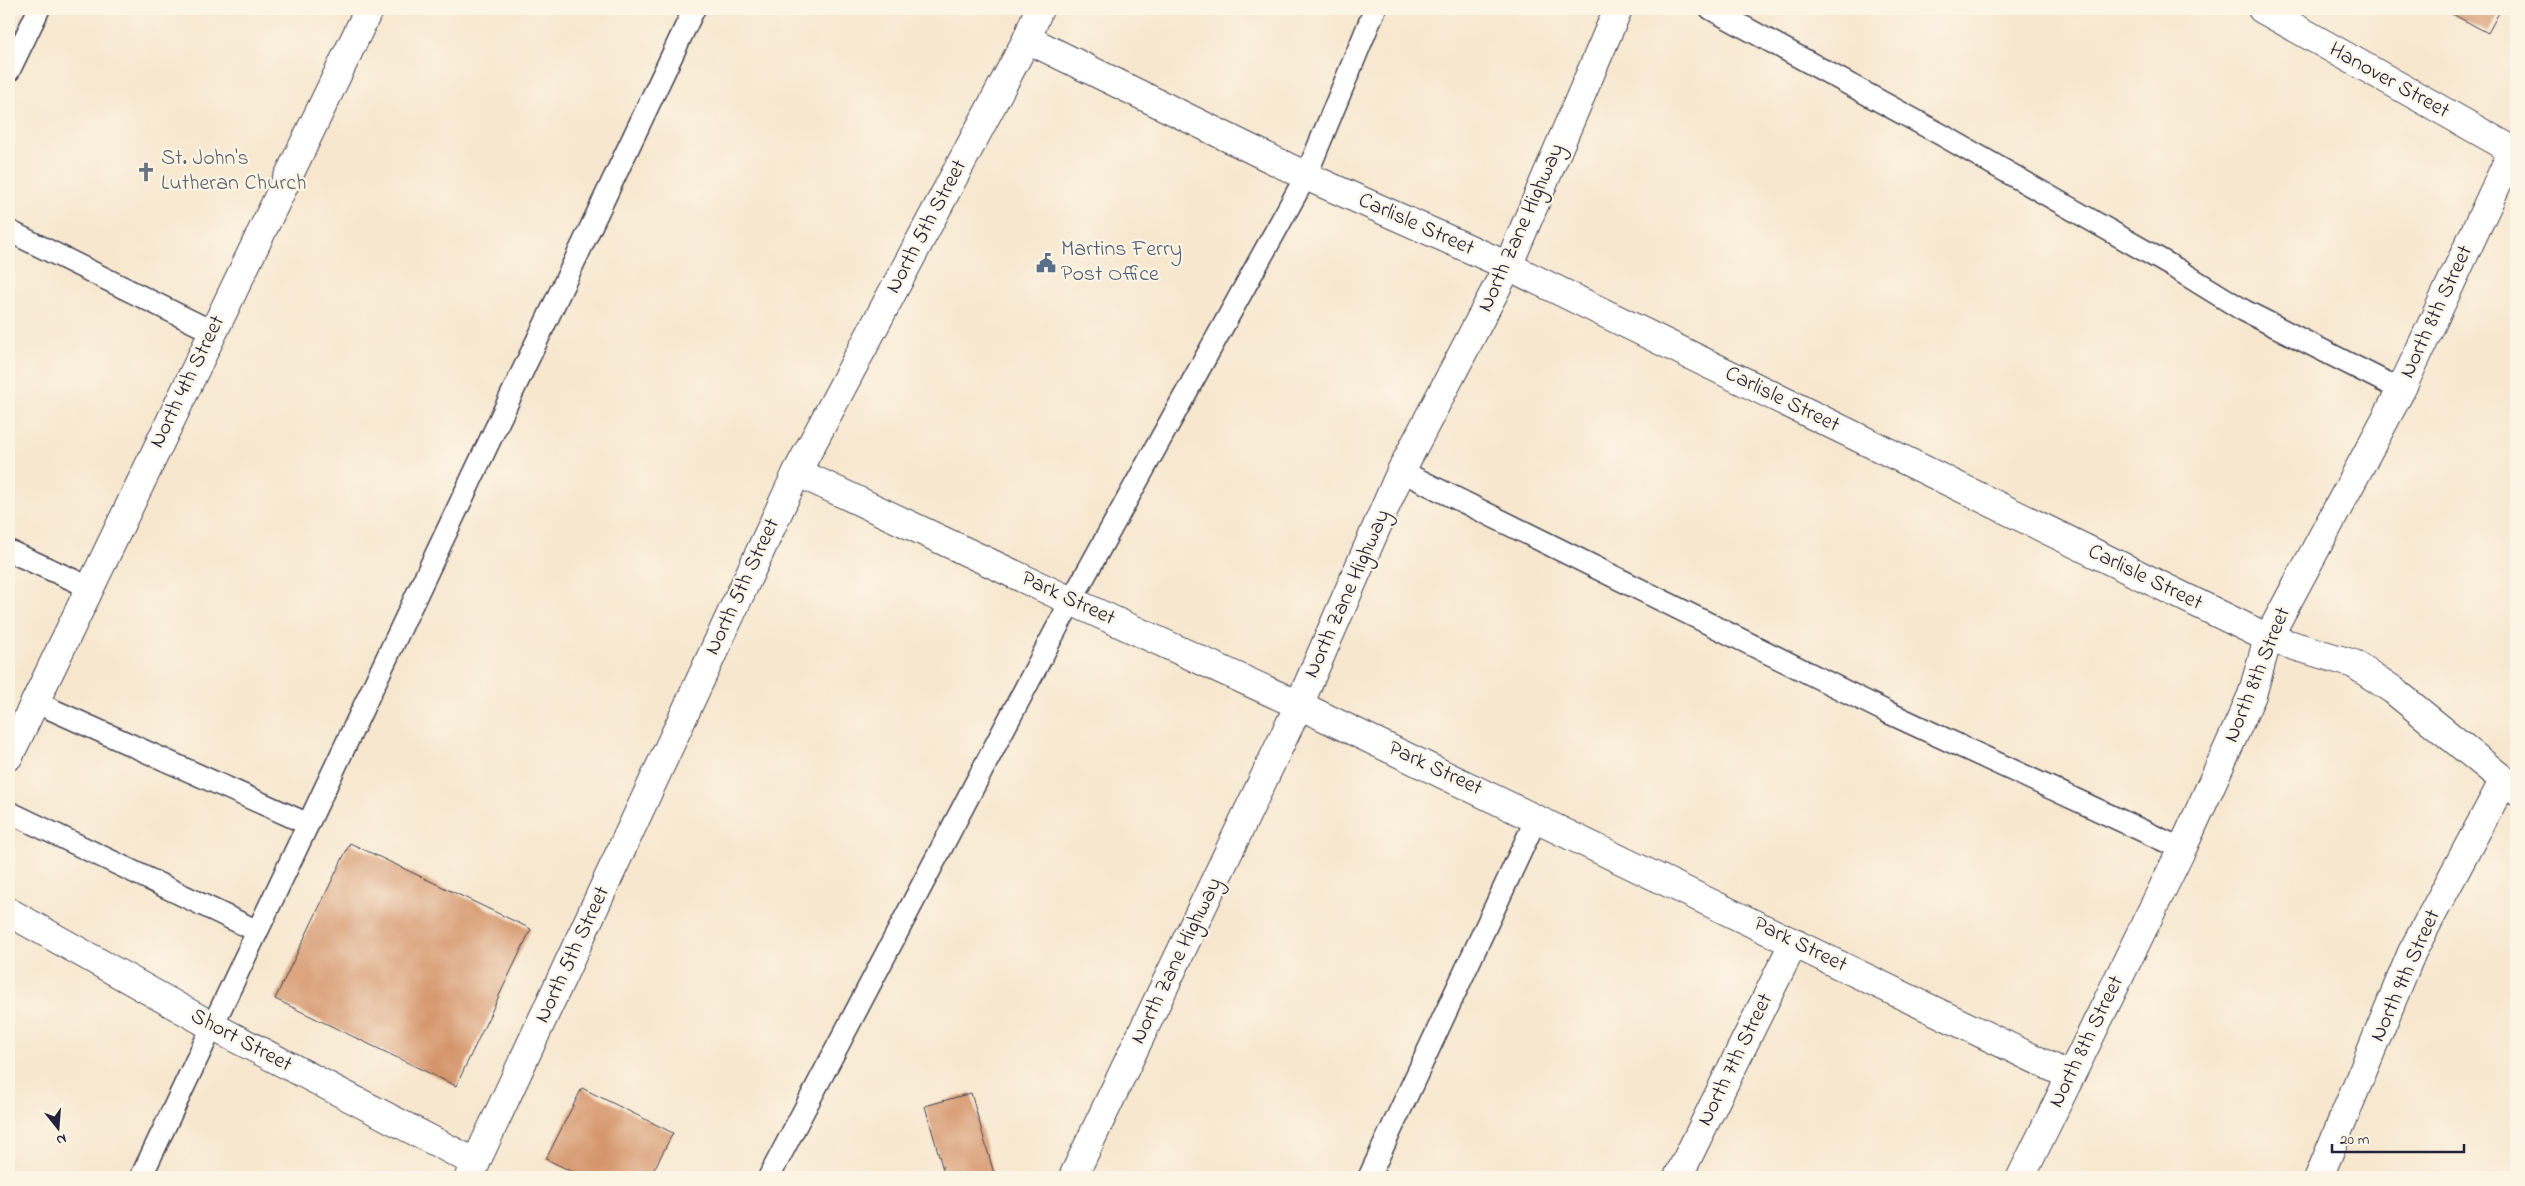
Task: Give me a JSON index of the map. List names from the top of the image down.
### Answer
{
  "streets": {
    "street": [
      "Hanover Street",
      "Carlisle Street",
      "North 5th Street",
      "North Zane Highway",
      "North 8th Street",
      "North 4th Street",
      "Park Street",
      "North 9th Street",
      "Short Street",
      "North 7th Street"
    ]
  },
  "crossings": [
    ["Hanover Street", "North 8th Street"],
    ["Carlisle Street", "North 5th Street"],
    ["Carlisle Street", "North Zane Highway"],
    ["Carlisle Street", "North 8th Street"],
    ["Carlisle Street", "North 9th Street"],
    ["North 5th Street", "Park Street"],
    ["North 5th Street", "Short Street"],
    ["North Zane Highway", "Park Street"],
    ["North 8th Street", "Park Street"],
    ["Park Street", "North 7th Street"]
  ],
  "places": {
    "church": ["St. John's Lutheran Church"],
    "public building": ["Martins Ferry Post Office"]
  },
  "scale_bar": "20 m",
  "north": "bottom"
}
